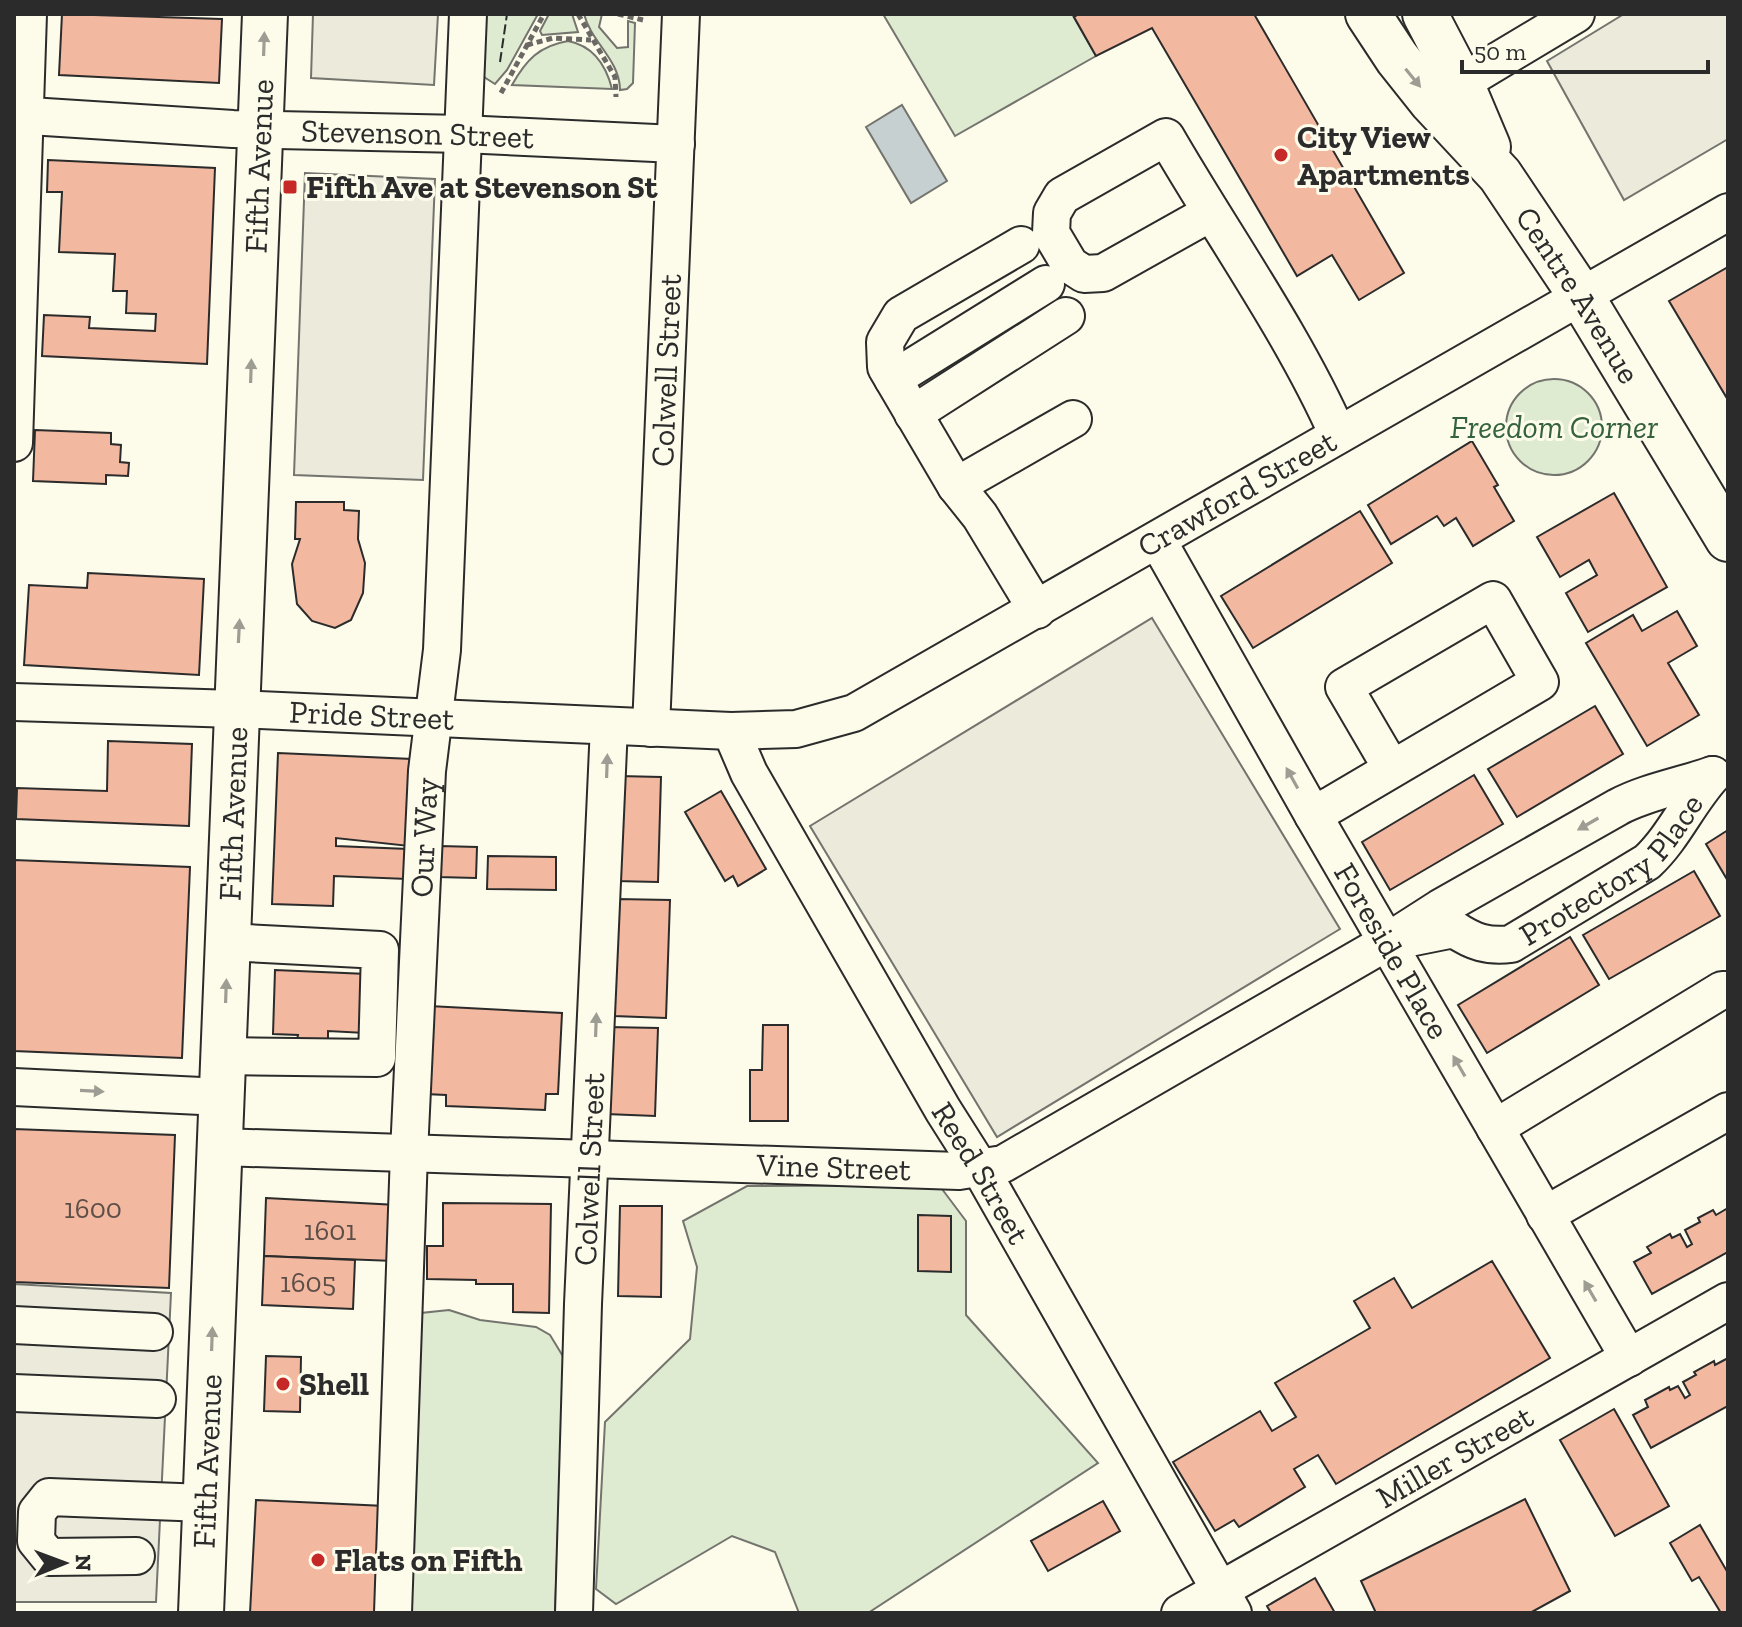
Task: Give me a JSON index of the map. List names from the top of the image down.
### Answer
{
  "streets": {
    "main road": ["Fifth Avenue", "Centre Avenue"],
    "street": [
      "Stevenson Street",
      "Colwell Street",
      "Crawford Street",
      "Pride Street",
      "Our Way",
      "Protectory Place",
      "Foreside Place",
      "Vine Street",
      "Reed Street",
      "Miller Street"
    ]
  },
  "crossings": [
    ["Stevenson Street", "Fifth Avenue"],
    ["Stevenson Street", "Colwell Street"],
    ["Stevenson Street", "Our Way"],
    ["Fifth Avenue", "Pride Street"],
    ["Fifth Avenue", "Vine Street"],
    ["Centre Avenue", "Crawford Street"],
    ["Colwell Street", "Pride Street"],
    ["Colwell Street", "Vine Street"],
    ["Crawford Street", "Pride Street"],
    ["Crawford Street", "Foreside Place"],
    ["Crawford Street", "Reed Street"],
    ["Pride Street", "Our Way"],
    ["Pride Street", "Reed Street"],
    ["Our Way", "Vine Street"],
    ["Protectory Place", "Foreside Place"],
    ["Protectory Place", "Vine Street"],
    ["Foreside Place", "Vine Street"],
    ["Foreside Place", "Miller Street"],
    ["Vine Street", "Reed Street"],
    ["Reed Street", "Miller Street"]
  ],
  "one_way": ["Fifth Avenue", "Foreside Place"],
  "parks": ["Freedom Corner"],
  "places": {
    "other": ["City View Apartments", "Shell", "Flats on Fifth"],
    "transit": ["Fifth Ave at Stevenson St"]
  },
  "house_numbers": ["1600", "1601", "1605"],
  "scale_bar": "50 m",
  "north": "right"
}
